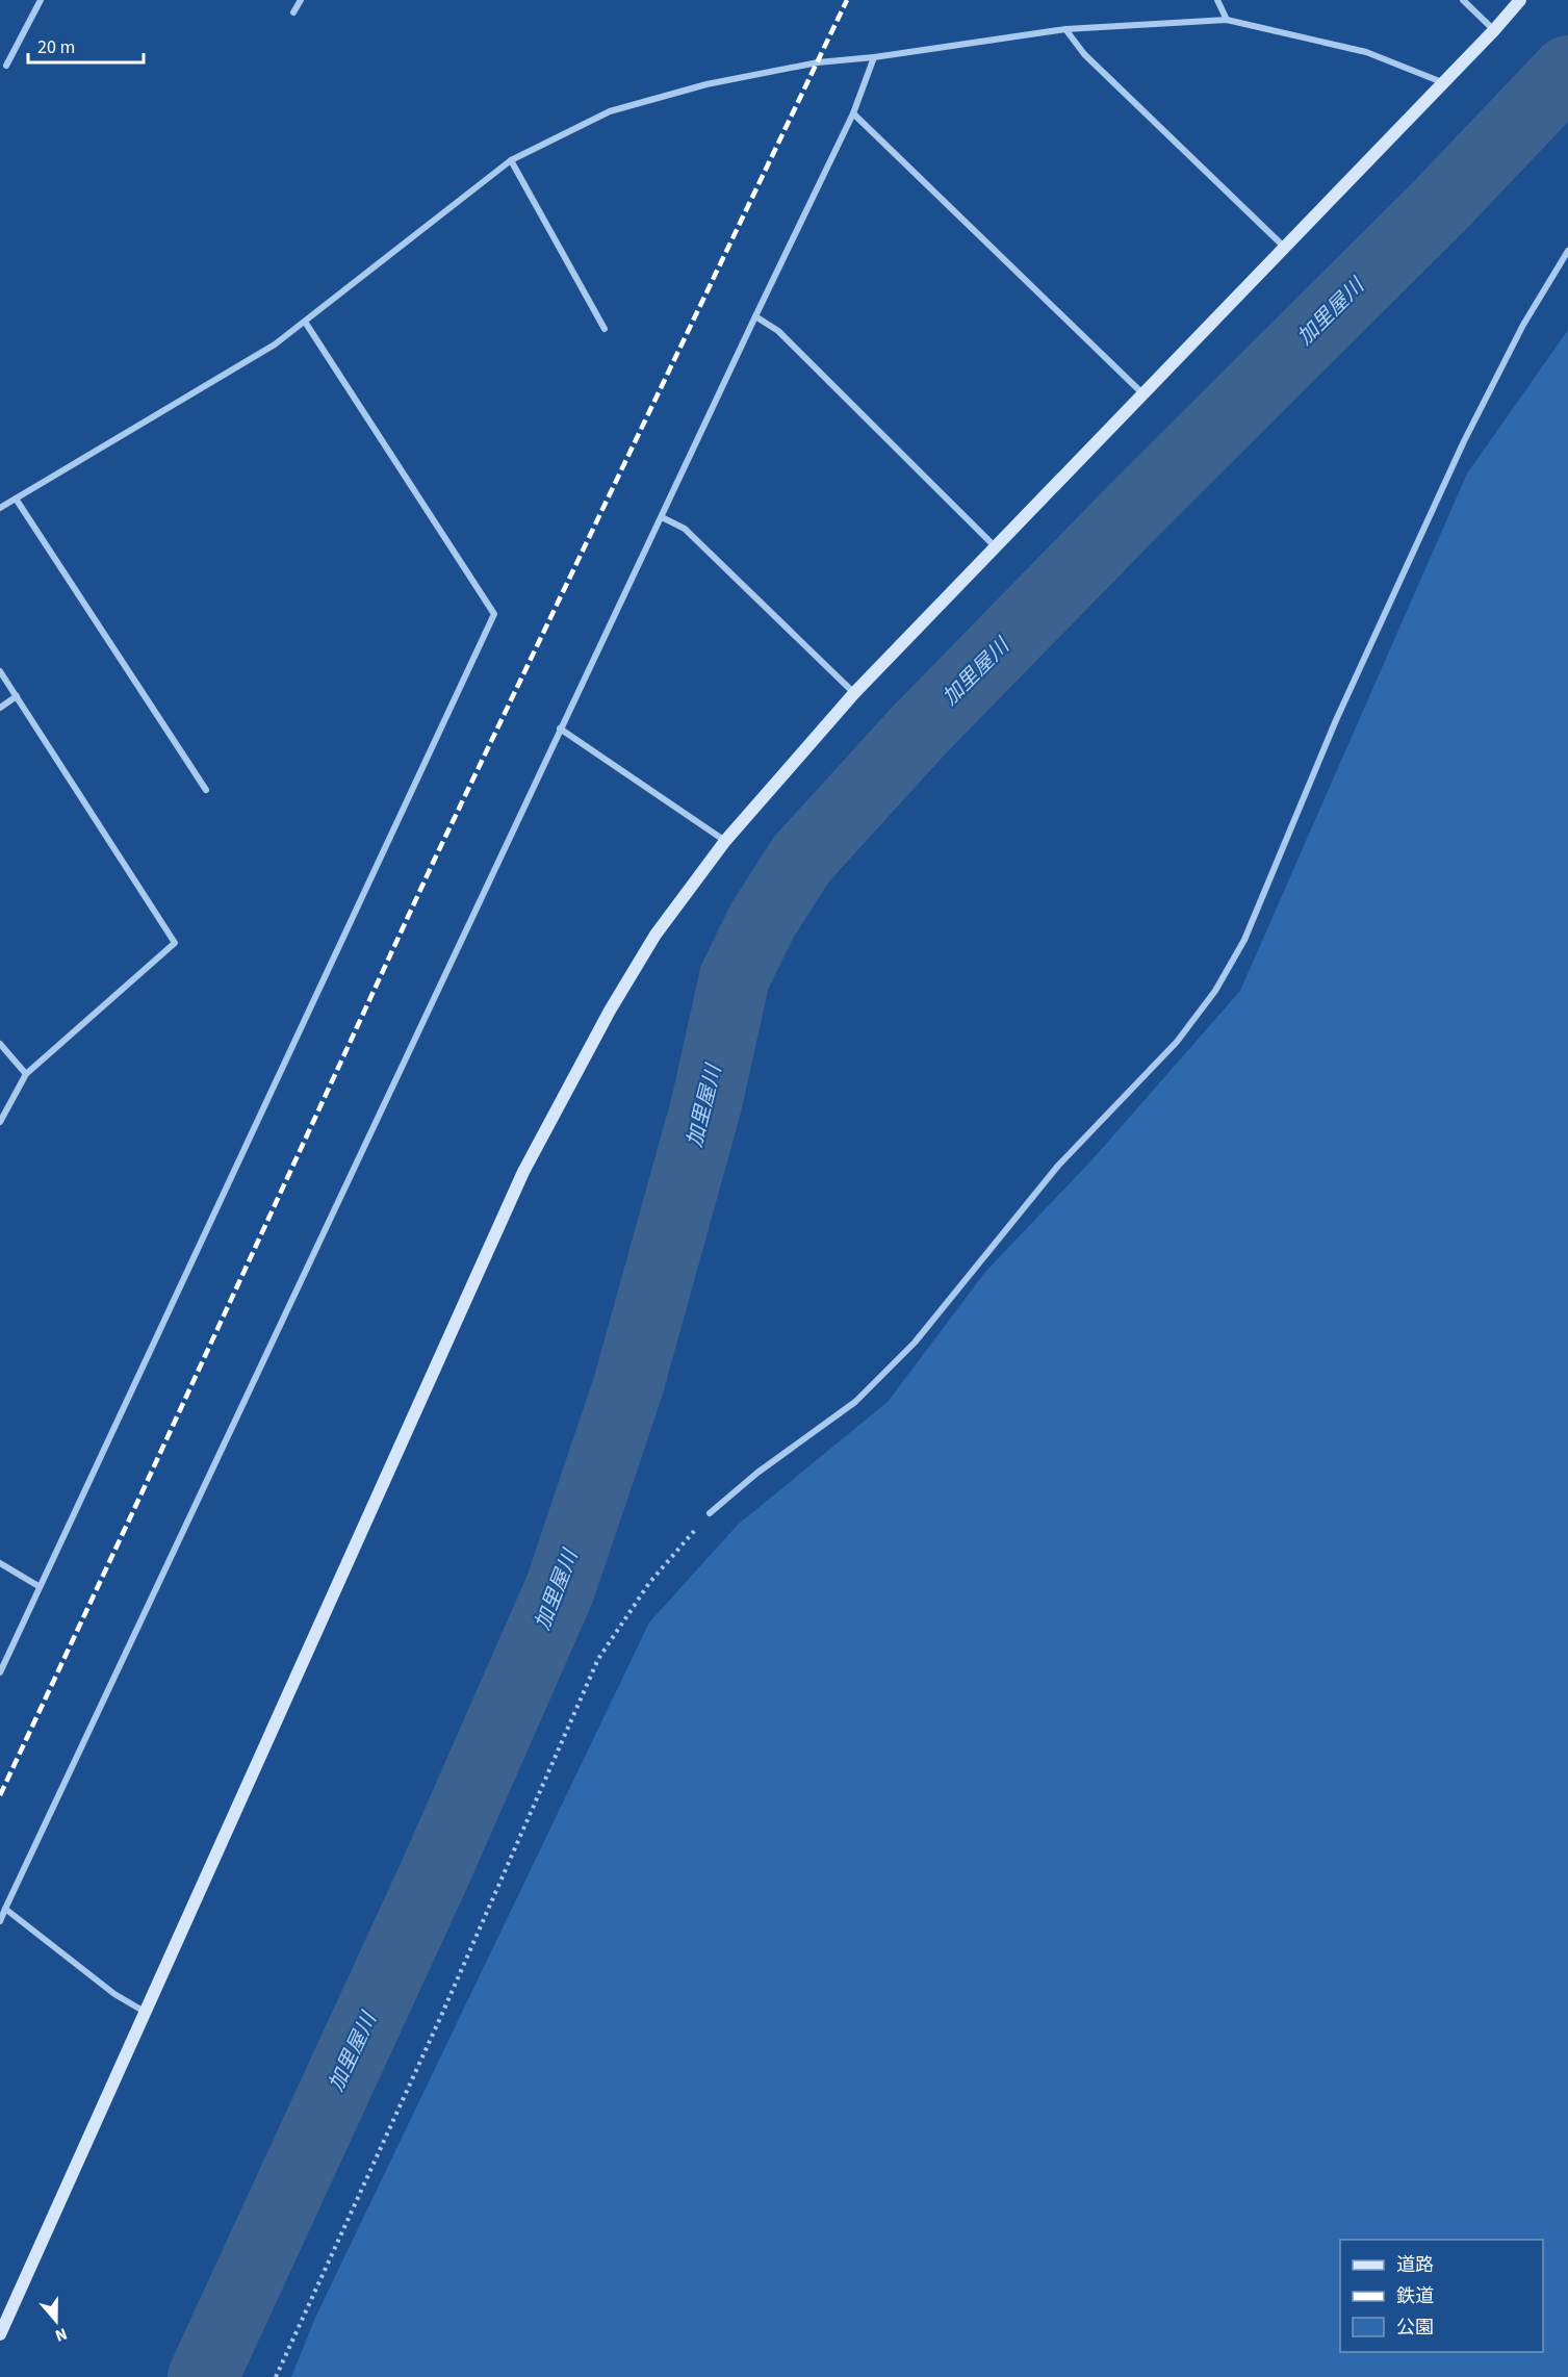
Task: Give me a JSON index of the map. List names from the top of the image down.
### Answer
{
  "water": ["加里屋川"],
  "legend": ["道路", "鉄道", "公園"],
  "scale_bar": "20 m",
  "north": "bottom"
}
